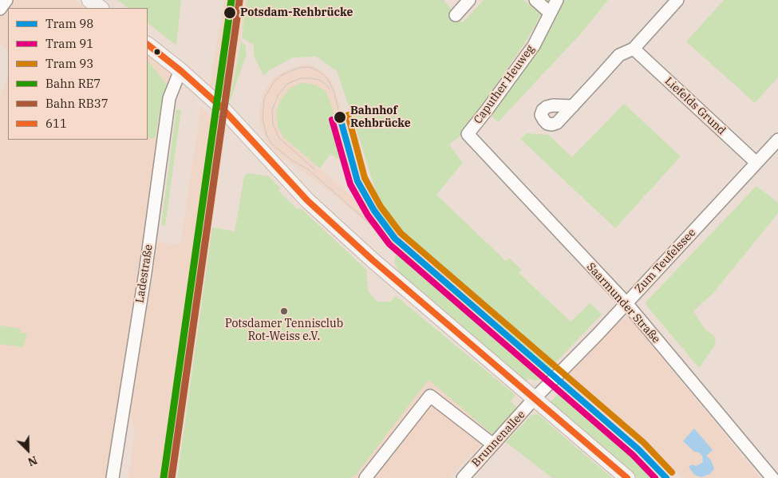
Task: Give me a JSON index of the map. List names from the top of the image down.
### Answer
{
  "streets": {
    "street": [
      "Caputher Heuweg",
      "Liefelds Grund",
      "Zum Teufelssee",
      "Ladestraße",
      "Saarmunder Straße",
      "Brunnenallee"
    ]
  },
  "crossings": [
    ["Caputher Heuweg", "Saarmunder Straße"],
    ["Liefelds Grund", "Zum Teufelssee"],
    ["Zum Teufelssee", "Saarmunder Straße"],
    ["Zum Teufelssee", "Brunnenallee"]
  ],
  "places": ["Potsdam-Rehbrücke", "Bahnhof Rehbrücke", "Potsdamer Tennisclub Rot-Weiss e.V."],
  "lines": [
    "rail line RE7",
    "rail line RB37",
    "transit line 611",
    "tram line 93",
    "tram line 98",
    "tram line 91"
  ],
  "legend": [
    "Tram 98",
    "Tram 91",
    "Tram 93",
    "Bahn RE7",
    "Bahn RB37",
    "611"
  ],
  "north": "bottom right"
}
